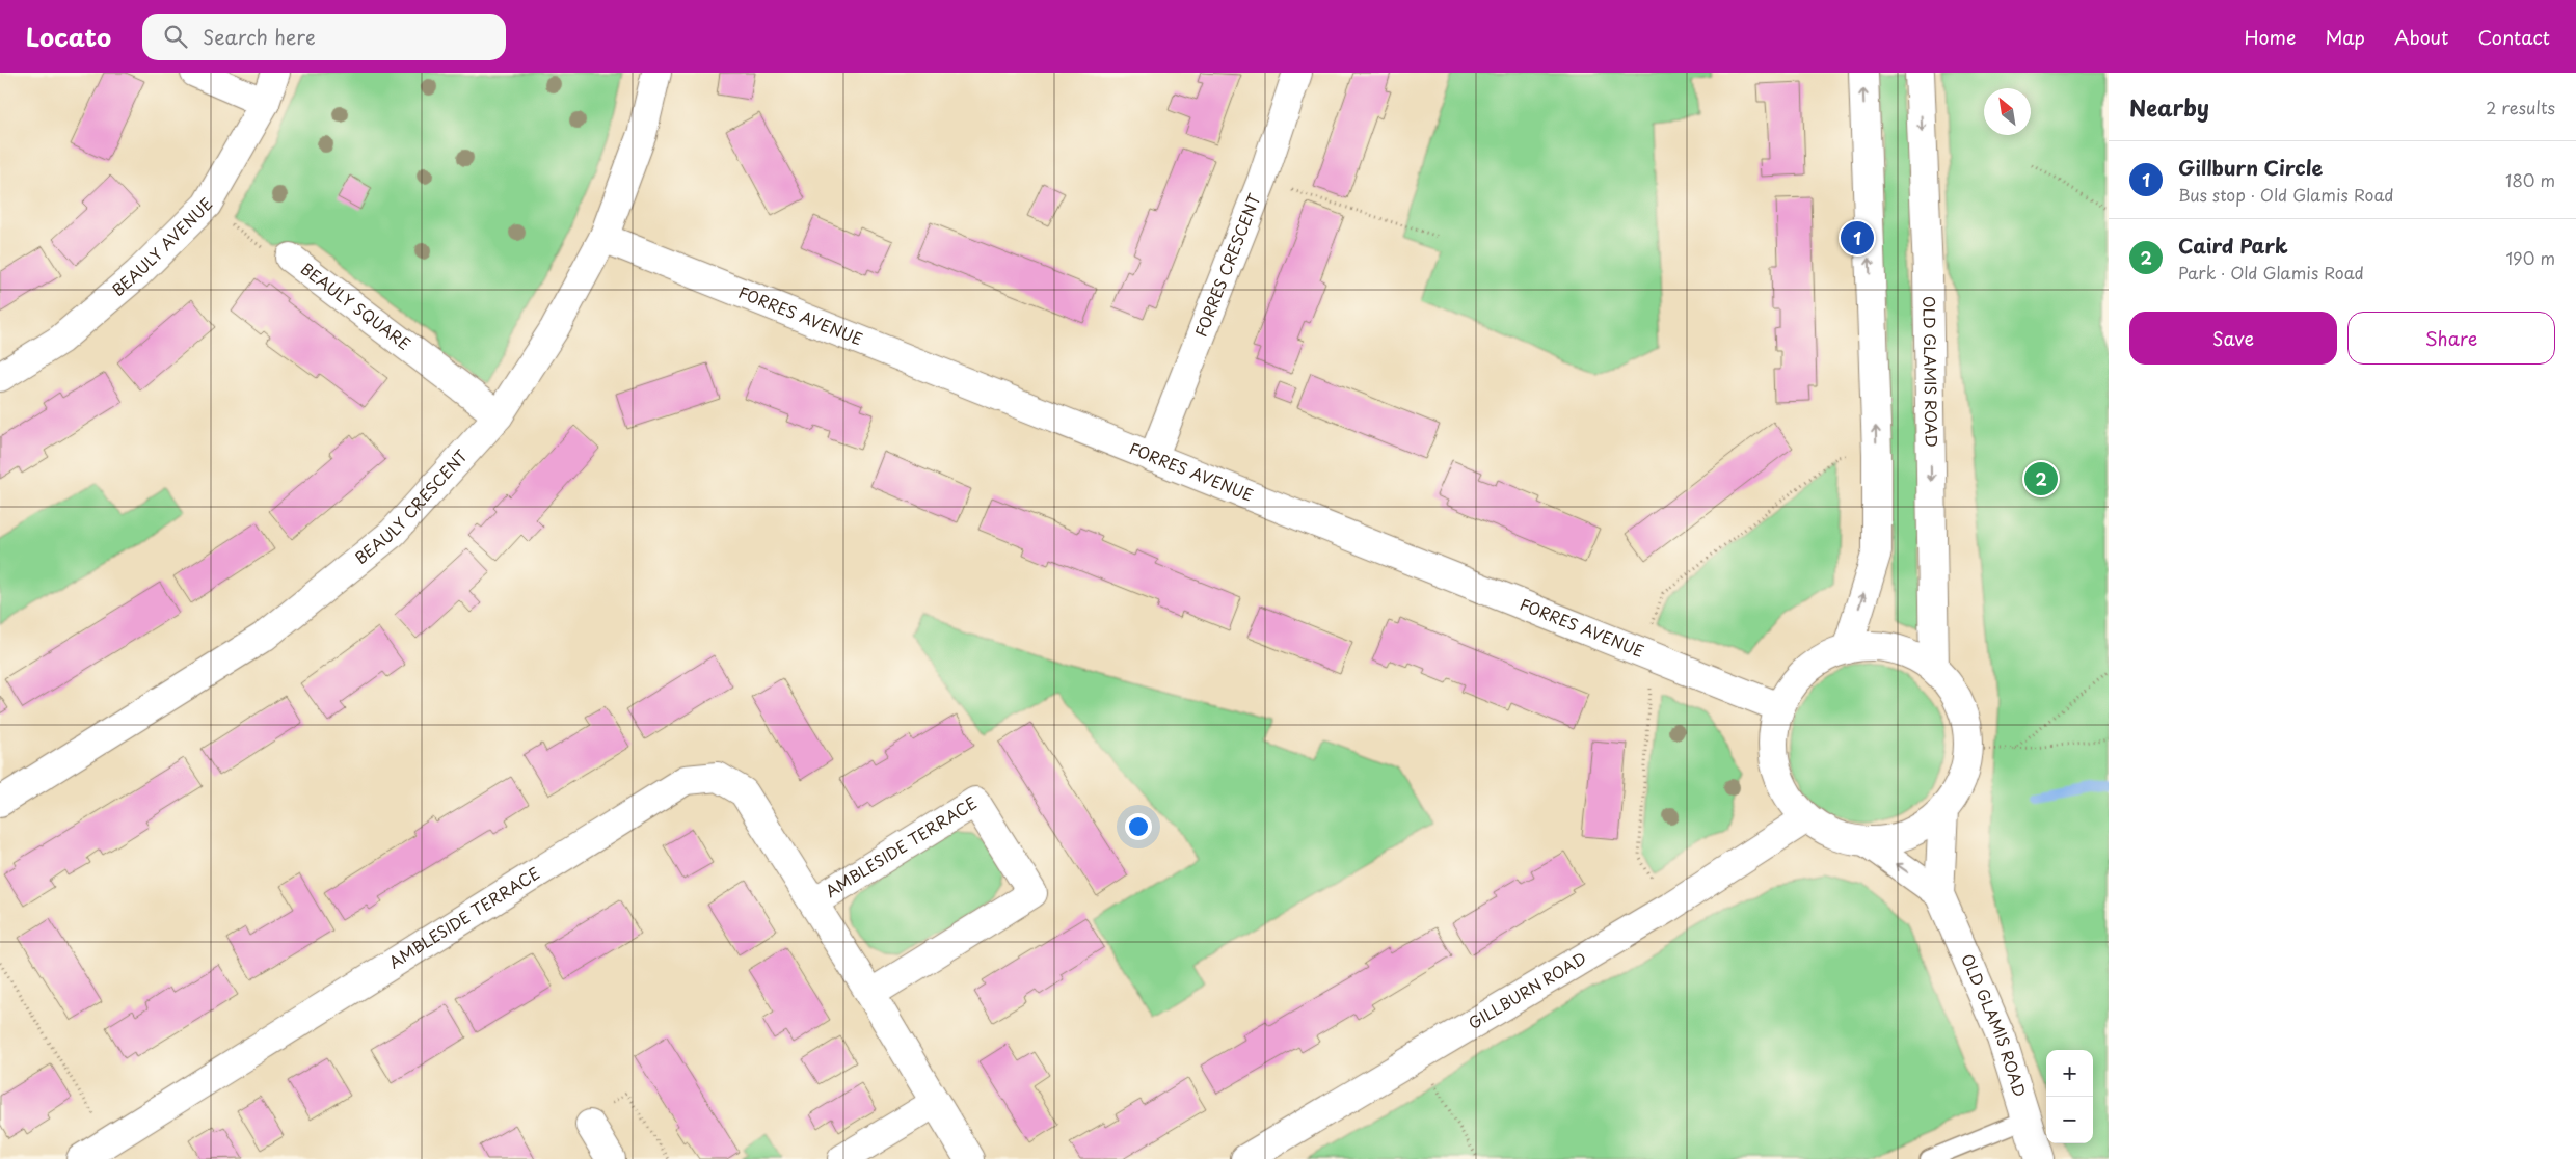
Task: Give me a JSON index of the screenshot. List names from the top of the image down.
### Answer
{
  "streets": {
    "street": [
      "BEAULY AVENUE",
      "FORRES CRESCENT",
      "BEAULY SQUARE",
      "FORRES AVENUE",
      "OLD GLAMIS ROAD",
      "BEAULY CRESCENT",
      "AMBLESIDE TERRACE",
      "GILLBURN ROAD"
    ]
  },
  "crossings": [
    ["BEAULY AVENUE", "BEAULY SQUARE"],
    ["FORRES CRESCENT", "FORRES AVENUE"],
    ["BEAULY SQUARE", "BEAULY CRESCENT"],
    ["FORRES AVENUE", "OLD GLAMIS ROAD"],
    ["FORRES AVENUE", "BEAULY CRESCENT"],
    ["OLD GLAMIS ROAD", "GILLBURN ROAD"]
  ],
  "north": "top left",
  "page": {
    "header": "Locato",
    "search": "Search here",
    "nav": [
      "Home",
      "Map",
      "About",
      "Contact"
    ],
    "heading": ["Nearby", "2 results"],
    "list": [
      {
        "mark": "1",
        "name": "Gillburn Circle",
        "note": "Bus stop · Old Glamis Road",
        "value": "180 m"
      },
      {
        "mark": "2",
        "name": "Caird Park",
        "note": "Park · Old Glamis Road",
        "value": "190 m"
      }
    ],
    "pins": ["1", "2"],
    "buttons": ["Save", "Share"],
    "map_buttons": ["+", "−"]
  }
}
